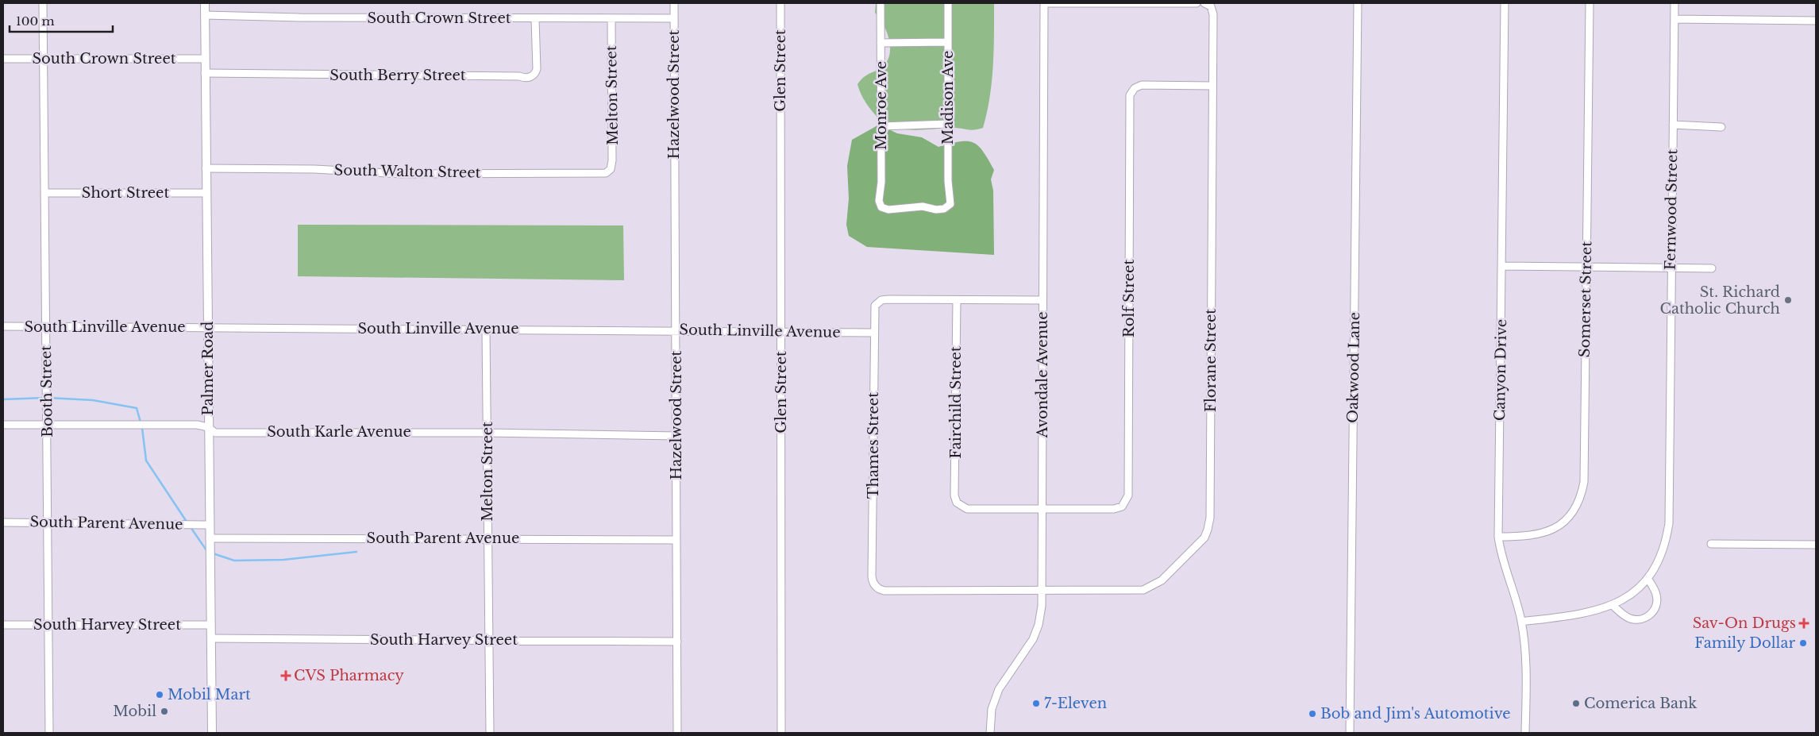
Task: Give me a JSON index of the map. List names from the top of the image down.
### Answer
{
  "streets": {
    "street": [
      "South Crown Street",
      "Glen Street",
      "South Berry Street",
      "Hazelwood Street",
      "Melton Street",
      "Madison Ave",
      "Monroe Ave",
      "South Walton Street",
      "Short Street",
      "Fernwood Street",
      "Rolf Street",
      "Somerset Street",
      "South Linville Avenue",
      "Florane Street",
      "Oakwood Lane",
      "Palmer Road",
      "Canyon Drive",
      "Avondale Avenue",
      "Booth Street",
      "Fairchild Street",
      "South Karle Avenue",
      "Thames Street",
      "South Parent Avenue",
      "South Harvey Street"
    ]
  },
  "crossings": [
    ["South Crown Street", "South Berry Street"],
    ["South Crown Street", "Hazelwood Street"],
    ["South Crown Street", "Melton Street"],
    ["South Crown Street", "Palmer Road"],
    ["South Crown Street", "Booth Street"],
    ["Glen Street", "South Linville Avenue"],
    ["South Berry Street", "Palmer Road"],
    ["Hazelwood Street", "South Linville Avenue"],
    ["Hazelwood Street", "South Karle Avenue"],
    ["Hazelwood Street", "South Parent Avenue"],
    ["Hazelwood Street", "South Harvey Street"],
    ["Melton Street", "South Walton Street"],
    ["Melton Street", "South Linville Avenue"],
    ["Melton Street", "South Karle Avenue"],
    ["Melton Street", "South Parent Avenue"],
    ["Melton Street", "South Harvey Street"],
    ["Madison Ave", "Monroe Ave"],
    ["South Walton Street", "Palmer Road"],
    ["Short Street", "Palmer Road"],
    ["Short Street", "Booth Street"],
    ["Fernwood Street", "Canyon Drive"],
    ["Rolf Street", "Florane Street"],
    ["Rolf Street", "Avondale Avenue"],
    ["Rolf Street", "Fairchild Street"],
    ["Somerset Street", "Canyon Drive"],
    ["South Linville Avenue", "Palmer Road"],
    ["South Linville Avenue", "Booth Street"],
    ["South Linville Avenue", "Thames Street"],
    ["Florane Street", "Avondale Avenue"],
    ["Florane Street", "Thames Street"],
    ["Palmer Road", "South Karle Avenue"],
    ["Palmer Road", "South Parent Avenue"],
    ["Palmer Road", "South Harvey Street"],
    ["Avondale Avenue", "Fairchild Street"],
    ["Avondale Avenue", "Thames Street"],
    ["Booth Street", "South Karle Avenue"],
    ["Booth Street", "South Parent Avenue"],
    ["Booth Street", "South Harvey Street"],
    ["Fairchild Street", "Thames Street"]
  ],
  "places": {
    "other": [
      "St. Richard Catholic Church",
      "Family Dollar",
      "Mobil Mart",
      "7-Eleven",
      "Comerica Bank",
      "Mobil",
      "Bob and Jim's Automotive"
    ],
    "health": ["Sav-On Drugs", "CVS Pharmacy"]
  },
  "scale_bar": "100 m"
}
